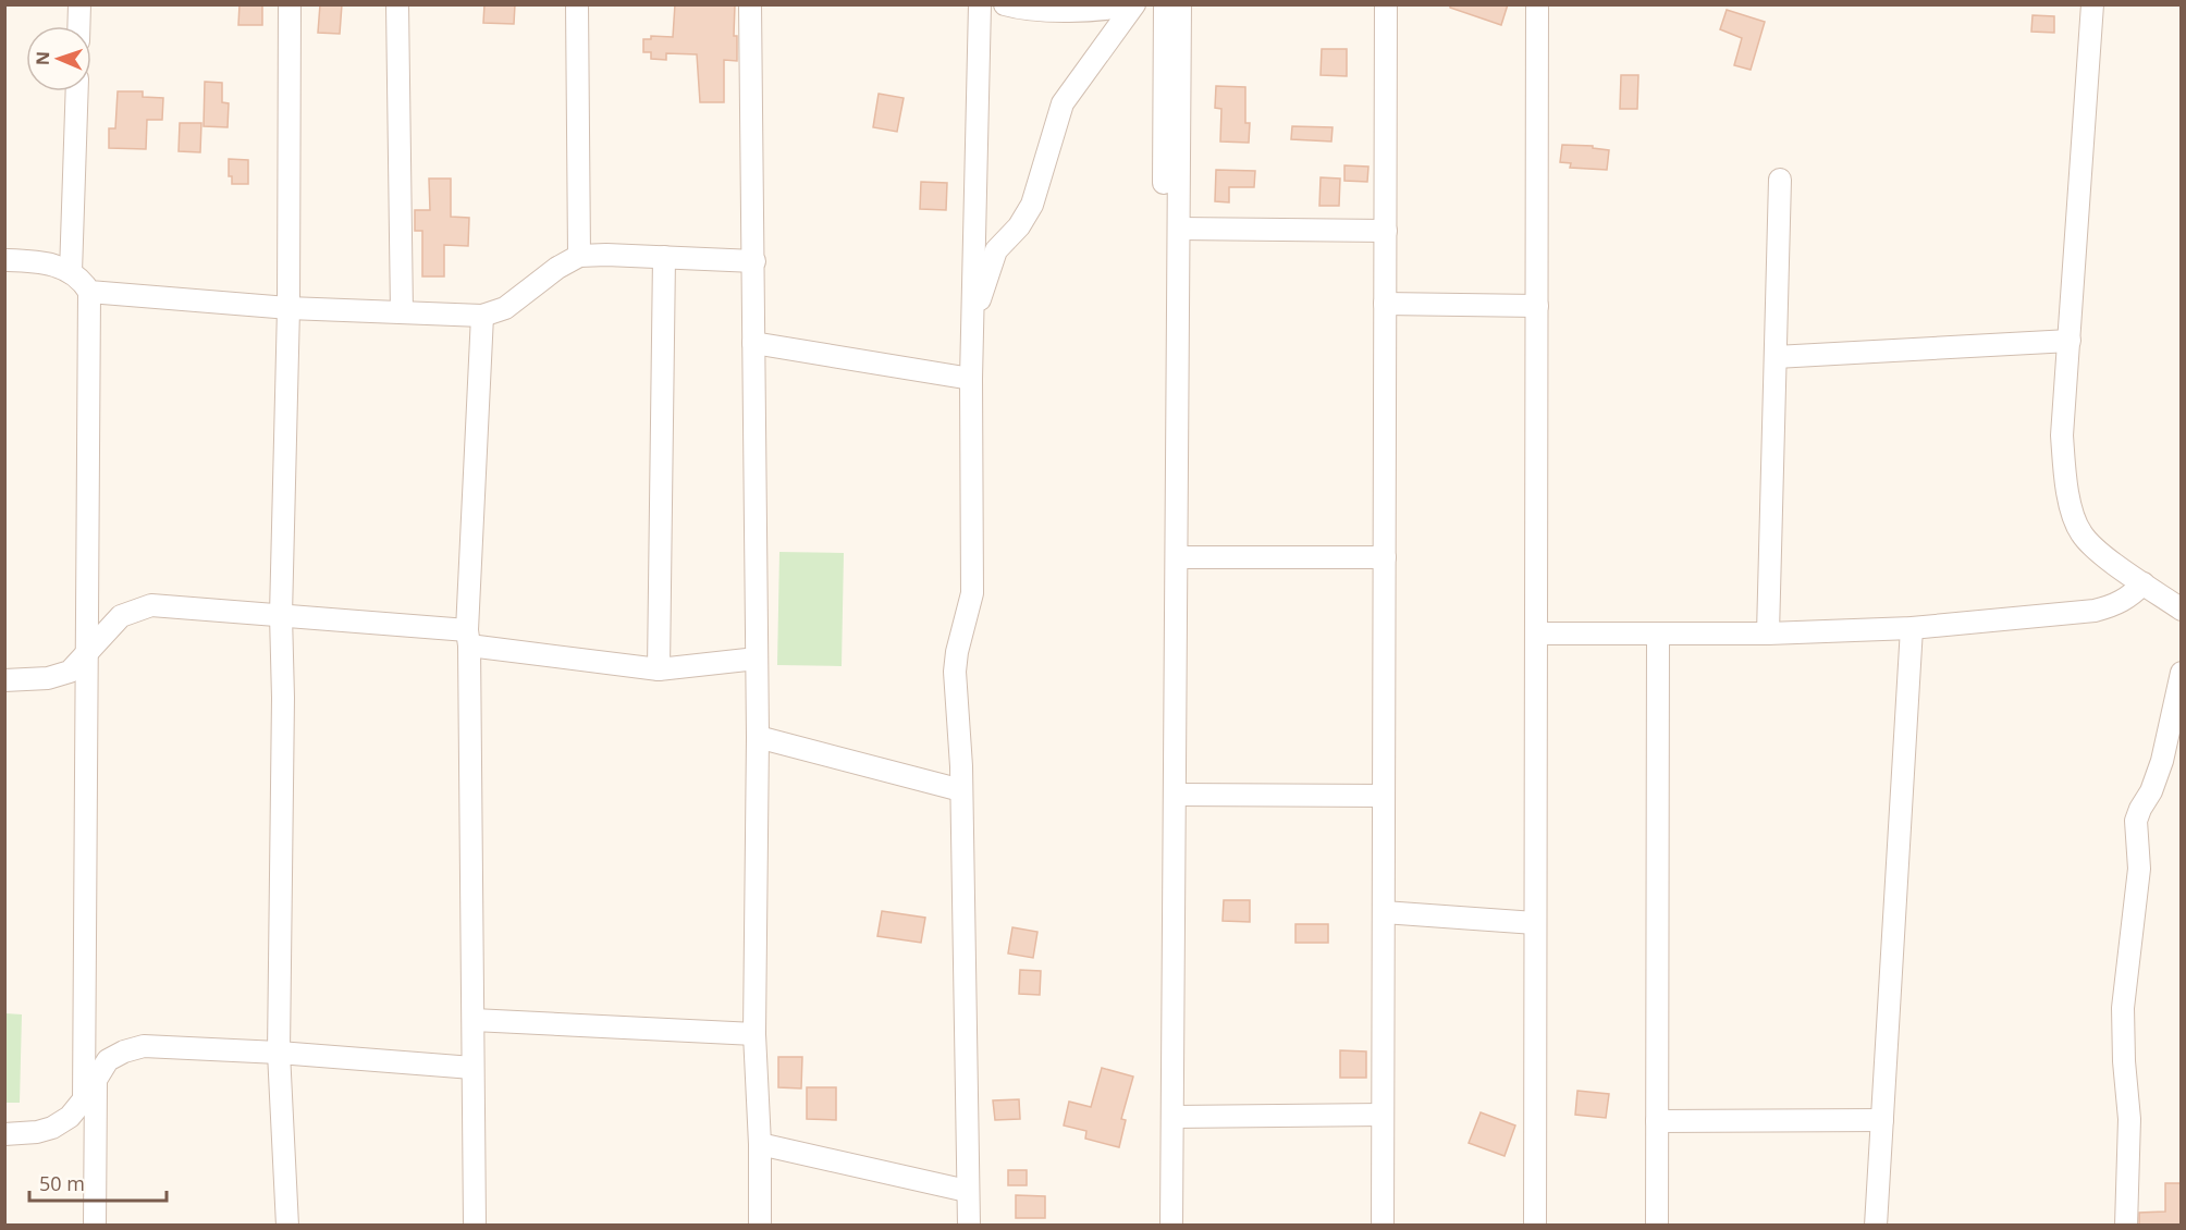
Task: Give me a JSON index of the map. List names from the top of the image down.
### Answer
{
  "scale_bar": "50 m",
  "north": "left"
}
